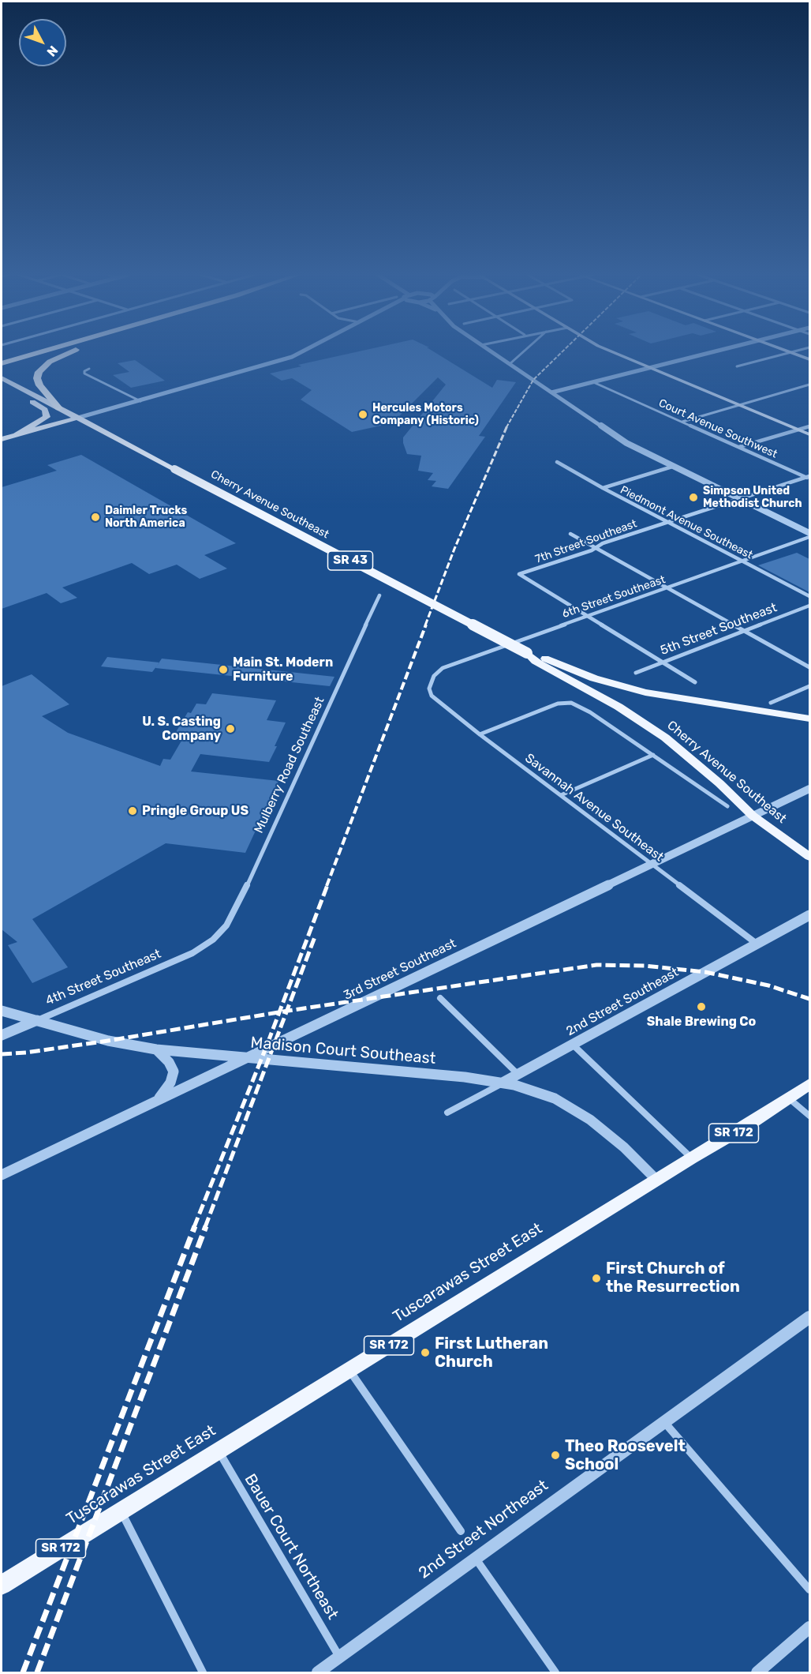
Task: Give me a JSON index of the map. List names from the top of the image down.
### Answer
{
  "streets": {
    "main road": [
      "Cherry Avenue Southeast",
      "SR 43",
      "SR 172",
      "Tuscarawas Street East"
    ],
    "street": [
      "Court Avenue Southwest",
      "Piedmont Avenue Southeast",
      "7th Street Southeast",
      "6th Street Southeast",
      "5th Street Southeast",
      "Mulberry Road Southeast",
      "Savannah Avenue Southeast",
      "3rd Street Southeast",
      "4th Street Southeast",
      "2nd Street Southeast",
      "Madison Court Southeast",
      "2nd Street Northeast",
      "Bauer Court Northeast"
    ]
  },
  "crossings": [
    ["Court Avenue Southwest", "7th Street Southeast"],
    ["Cherry Avenue Southeast", "Savannah Avenue Southeast"],
    ["Cherry Avenue Southeast", "3rd Street Southeast"],
    ["Piedmont Avenue Southeast", "7th Street Southeast"],
    ["Piedmont Avenue Southeast", "6th Street Southeast"],
    ["7th Street Southeast", "6th Street Southeast"],
    ["6th Street Southeast", "Savannah Avenue Southeast"],
    ["Mulberry Road Southeast", "4th Street Southeast"],
    ["Savannah Avenue Southeast", "3rd Street Southeast"],
    ["Savannah Avenue Southeast", "2nd Street Southeast"],
    ["3rd Street Southeast", "Madison Court Southeast"],
    ["4th Street Southeast", "Madison Court Southeast"],
    ["2nd Street Southeast", "Madison Court Southeast"],
    ["Madison Court Southeast", "Tuscarawas Street East"],
    ["Tuscarawas Street East", "Bauer Court Northeast"],
    ["2nd Street Northeast", "Bauer Court Northeast"]
  ],
  "places": [
    "Hercules Motors Company (Historic)",
    "Simpson United Methodist Church",
    "Daimler Trucks North America",
    "Main St. Modern Furniture",
    "U. S. Casting Company",
    "Pringle Group US",
    "Shale Brewing Co",
    "First Church of the Resurrection",
    "First Lutheran Church",
    "Theo Roosevelt School"
  ],
  "north": "bottom right"
}
